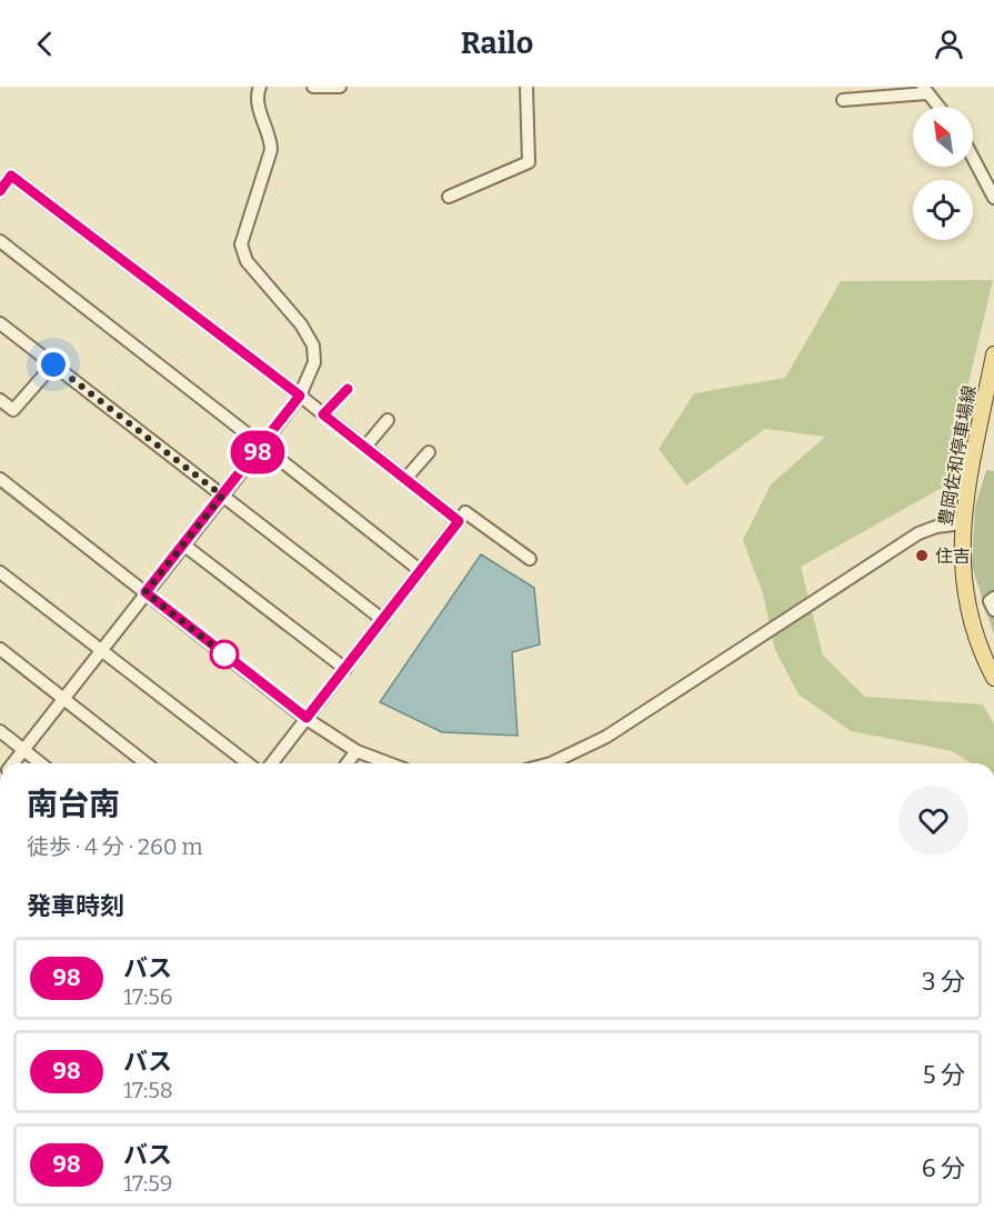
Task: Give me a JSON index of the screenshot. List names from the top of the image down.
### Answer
{
  "streets": {
    "main road": ["豊岡佐和停車場線"]
  },
  "places": ["住吉"],
  "lines": ["bus line 98"],
  "north": "top left",
  "page": {
    "header": "Railo",
    "on_map": "98",
    "heading": [
      ["南台南", "徒歩 · 4 分 · 260 m"],
      "発車時刻"
    ],
    "list": [
      {
        "mark": "98",
        "name": "バス",
        "note": "17:56",
        "value": "3 分"
      },
      {
        "mark": "98",
        "name": "バス",
        "note": "17:58",
        "value": "5 分"
      },
      {
        "mark": "98",
        "name": "バス",
        "note": "17:59",
        "value": "6 分"
      }
    ]
  }
}
